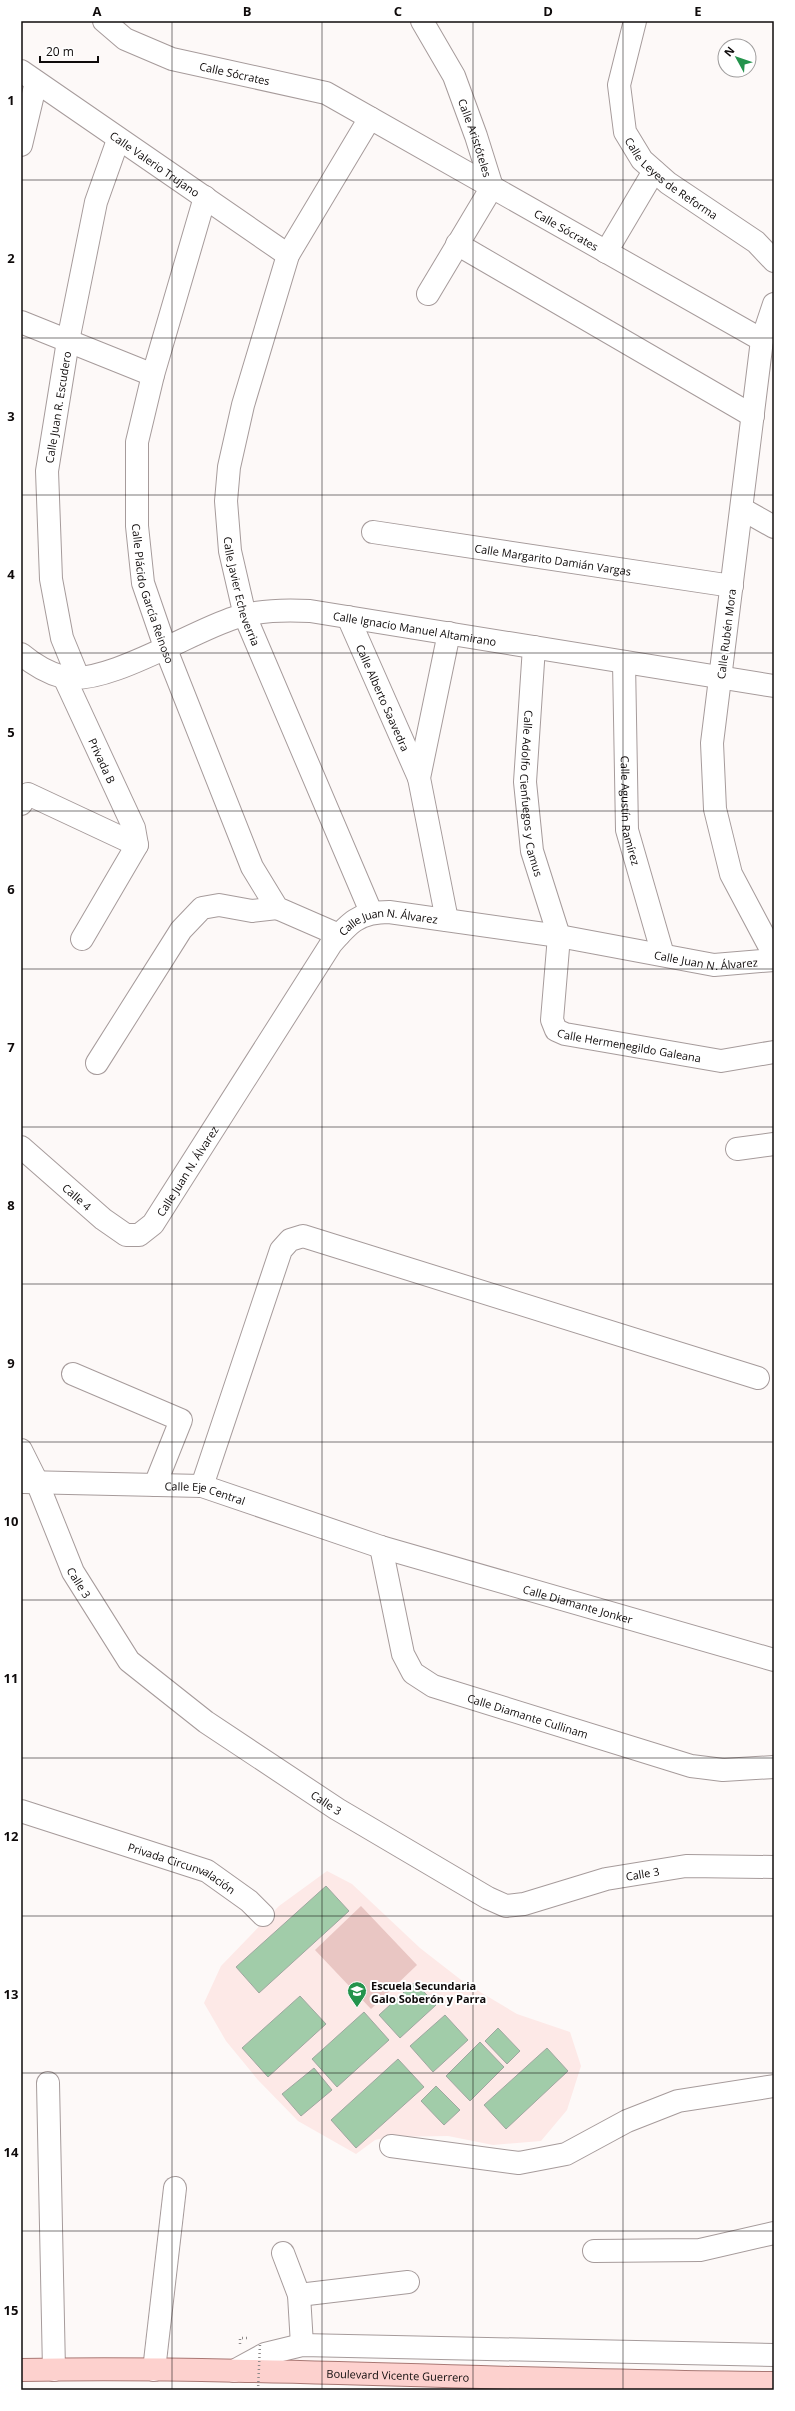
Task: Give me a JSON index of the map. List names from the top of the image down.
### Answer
{
  "streets": {
    "main road": ["Boulevard Vicente Guerrero"],
    "street": [
      "Calle Sócrates",
      "Calle Aristóteles",
      "Calle Valerio Trujano",
      "Calle Leyes de Reforma",
      "Calle Juan R. Escudero",
      "Calle Margarito Damián Vargas",
      "Calle Javier Echeverria",
      "Calle Plácido García Reinoso",
      "Calle Ignacio Manuel Altamirano",
      "Calle Rubén Mora",
      "Calle Alberto Saavedra",
      "Privada B",
      "Calle Adolfo Cienfuegos y Camus",
      "Calle Agustín Ramírez",
      "Calle Juan N. Álvarez",
      "Calle Hermenegildo Galeana",
      "Calle 4",
      "Calle Eje Central",
      "Calle 3",
      "Calle Diamante Jonker",
      "Calle Diamante Cullinam",
      "Privada Circunvalación"
    ]
  },
  "crossings": [
    ["Calle Sócrates", "Calle Aristóteles"],
    ["Calle Sócrates", "Calle Rubén Mora"],
    ["Calle Valerio Trujano", "Calle Juan R. Escudero"],
    ["Calle Valerio Trujano", "Calle Javier Echeverria"],
    ["Calle Valerio Trujano", "Calle Plácido García Reinoso"],
    ["Calle Juan R. Escudero", "Calle Ignacio Manuel Altamirano"],
    ["Calle Juan R. Escudero", "Privada B"],
    ["Calle Margarito Damián Vargas", "Calle Rubén Mora"],
    ["Calle Javier Echeverria", "Calle Ignacio Manuel Altamirano"],
    ["Calle Javier Echeverria", "Calle Juan N. Álvarez"],
    ["Calle Plácido García Reinoso", "Calle Ignacio Manuel Altamirano"],
    ["Calle Ignacio Manuel Altamirano", "Calle Rubén Mora"],
    ["Calle Ignacio Manuel Altamirano", "Calle Alberto Saavedra"],
    ["Calle Ignacio Manuel Altamirano", "Privada B"],
    ["Calle Ignacio Manuel Altamirano", "Calle Adolfo Cienfuegos y Camus"],
    ["Calle Ignacio Manuel Altamirano", "Calle Agustín Ramírez"],
    ["Calle Alberto Saavedra", "Calle Juan N. Álvarez"],
    ["Calle Adolfo Cienfuegos y Camus", "Calle Juan N. Álvarez"],
    ["Calle Adolfo Cienfuegos y Camus", "Calle Hermenegildo Galeana"],
    ["Calle Agustín Ramírez", "Calle Juan N. Álvarez"],
    ["Calle Juan N. Álvarez", "Calle Hermenegildo Galeana"],
    ["Calle Juan N. Álvarez", "Calle 4"],
    ["Calle Eje Central", "Calle 3"],
    ["Calle Eje Central", "Calle Diamante Jonker"],
    ["Calle Eje Central", "Calle Diamante Cullinam"],
    ["Calle Diamante Jonker", "Calle Diamante Cullinam"]
  ],
  "places": {
    "school or university": ["Escuela Secundaria Galo Soberón y Parra"]
  },
  "scale_bar": "20 m",
  "north": "top left",
  "grid": {
    "columns": [
      "A",
      "B",
      "C",
      "D",
      "E"
    ],
    "rows": [
      "1",
      "2",
      "3",
      "4",
      "5",
      "6",
      "7",
      "8",
      "9",
      "10",
      "11",
      "12",
      "13",
      "14",
      "15"
    ]
  }
}
